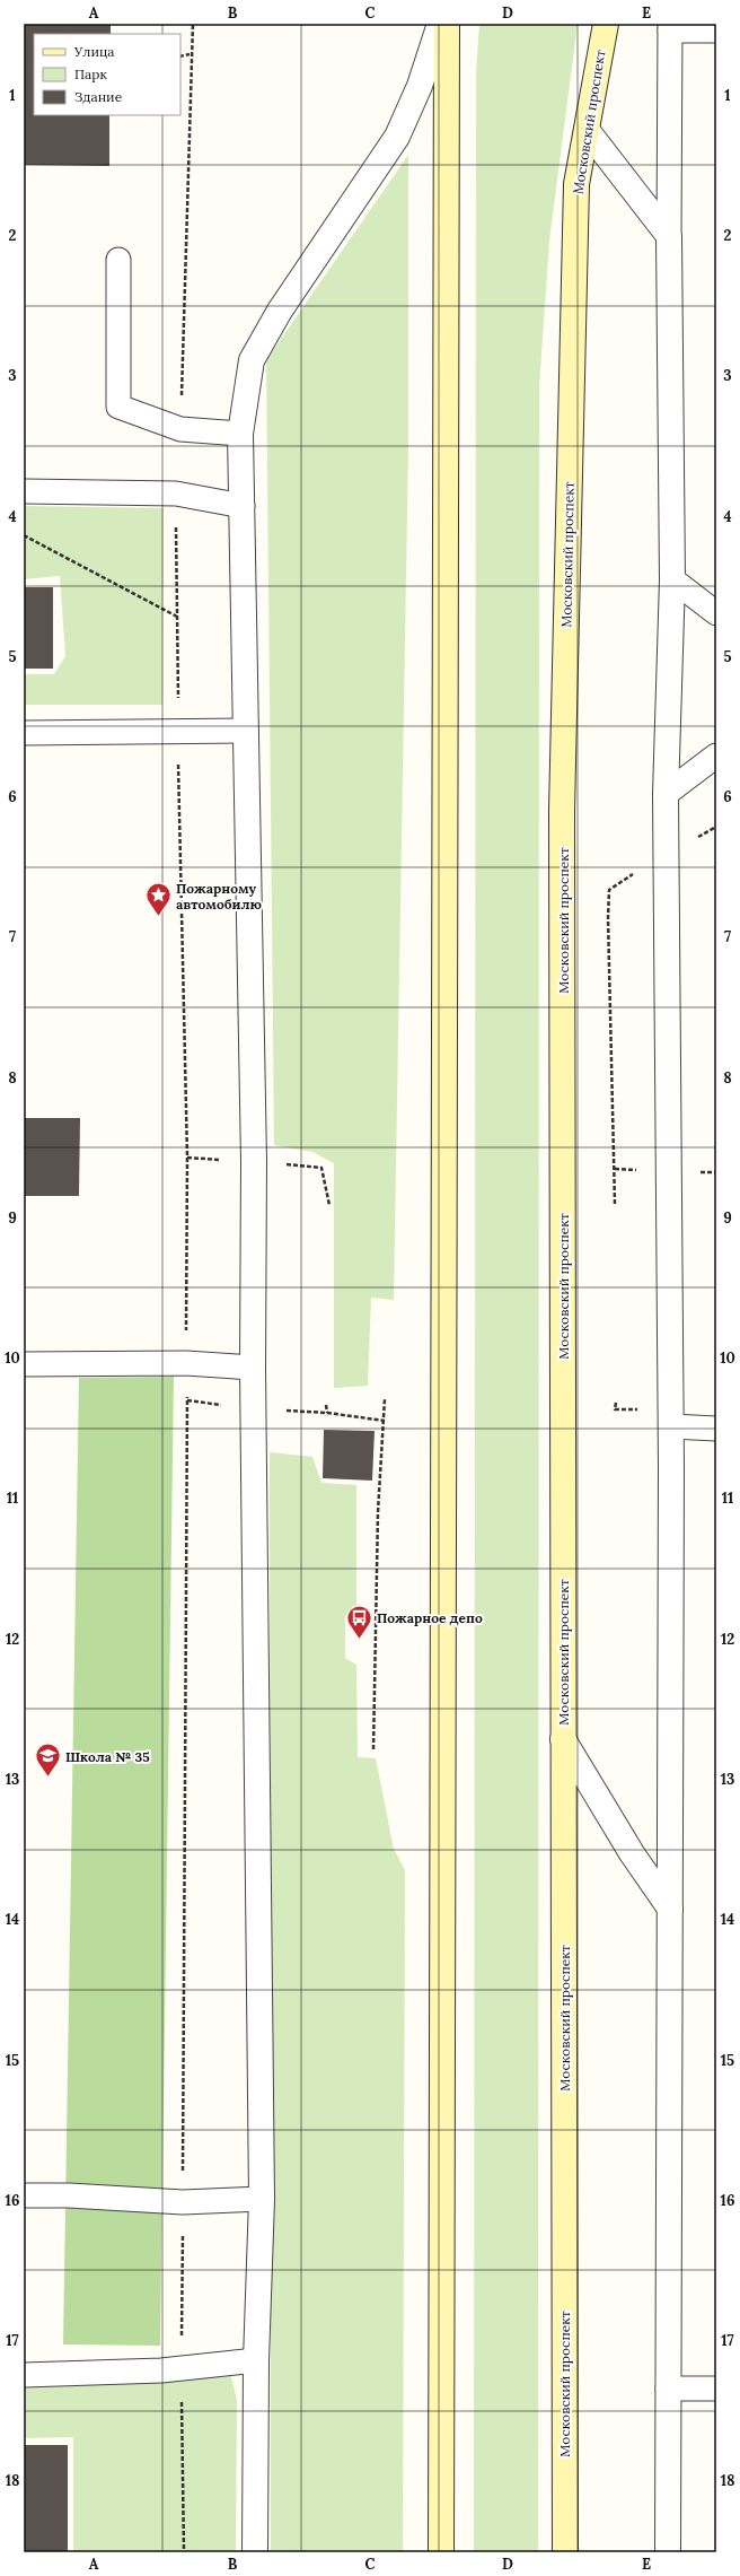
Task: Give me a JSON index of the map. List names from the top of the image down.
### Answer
{
  "streets": {
    "main road": ["Московский проспект"]
  },
  "places": {
    "place": ["Пожарному автомобилю"],
    "bus stop": ["Пожарное депо"],
    "school or university": ["Школа № 35"]
  },
  "legend": ["Улица", "Парк", "Здание"],
  "grid": {
    "columns": [
      "A",
      "B",
      "C",
      "D",
      "E"
    ],
    "rows": [
      "1",
      "2",
      "3",
      "4",
      "5",
      "6",
      "7",
      "8",
      "9",
      "10",
      "11",
      "12",
      "13",
      "14",
      "15",
      "16",
      "17",
      "18"
    ]
  }
}
